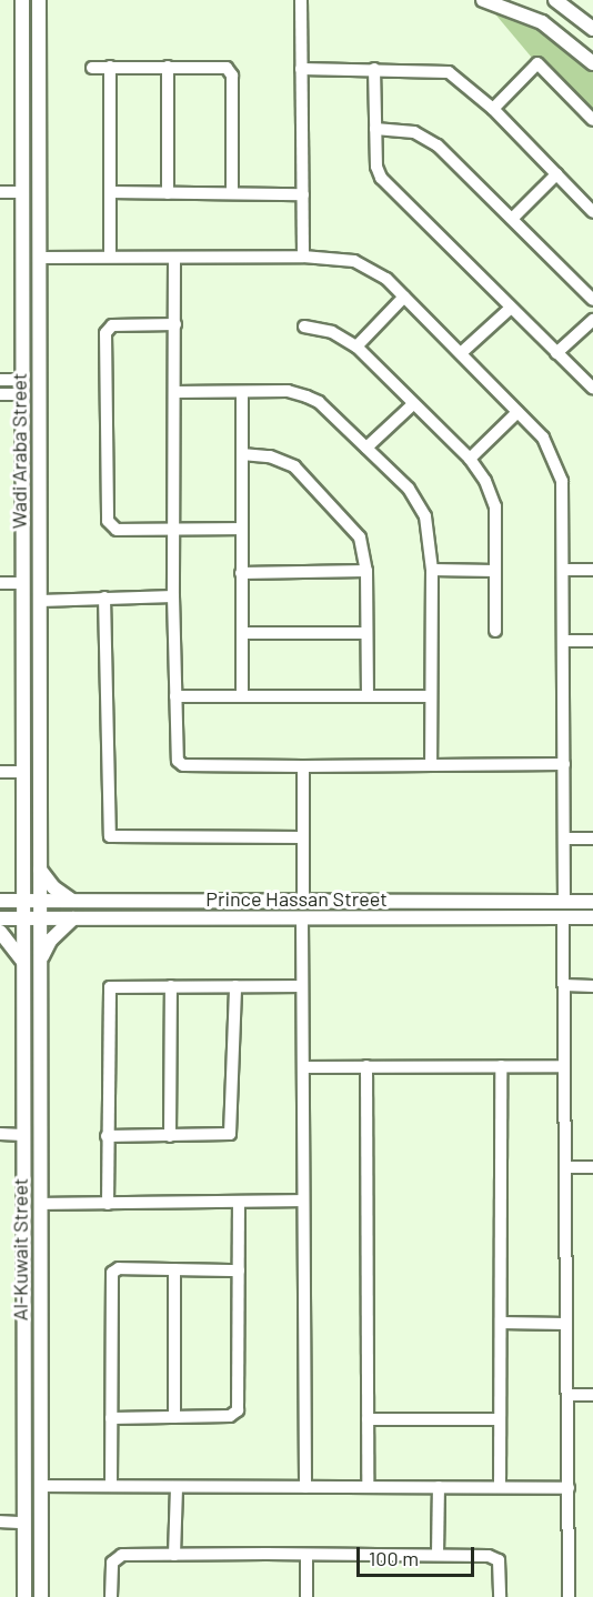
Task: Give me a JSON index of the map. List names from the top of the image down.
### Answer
{
  "streets": {
    "main road": ["Wadi Araba Street", "Prince Hassan Street", "Al-Kuwait Street"]
  },
  "crossings": [
    ["Wadi Araba Street", "Prince Hassan Street"],
    ["Wadi Araba Street", "Al-Kuwait Street"],
    ["Prince Hassan Street", "Al-Kuwait Street"]
  ],
  "scale_bar": "100 m"
}
